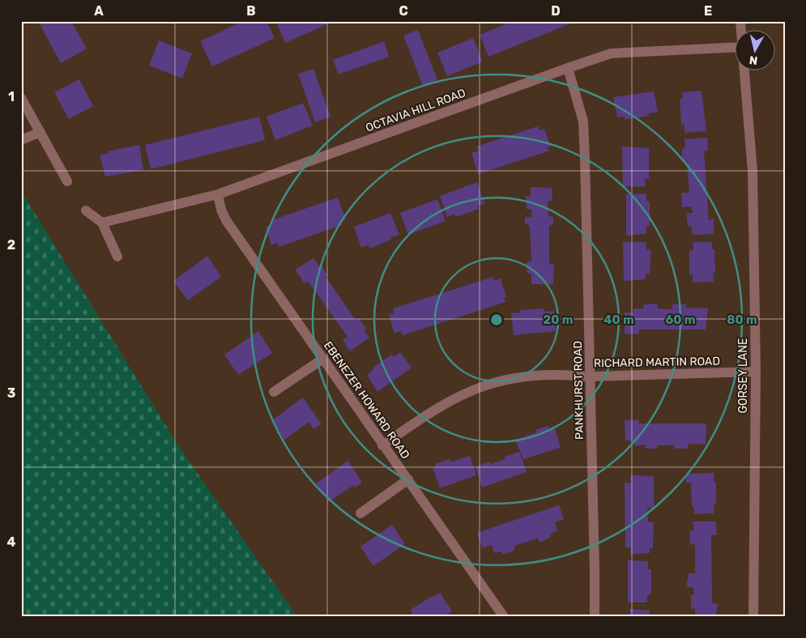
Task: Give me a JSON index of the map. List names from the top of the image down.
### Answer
{
  "streets": {
    "street": [
      "OCTAVIA HILL ROAD",
      "RICHARD MARTIN ROAD",
      "GORSEY LANE",
      "PANKHURST ROAD",
      "EBENEZER HOWARD ROAD"
    ]
  },
  "crossings": [
    ["OCTAVIA HILL ROAD", "PANKHURST ROAD"],
    ["OCTAVIA HILL ROAD", "EBENEZER HOWARD ROAD"],
    ["RICHARD MARTIN ROAD", "GORSEY LANE"],
    ["RICHARD MARTIN ROAD", "PANKHURST ROAD"],
    ["RICHARD MARTIN ROAD", "EBENEZER HOWARD ROAD"]
  ],
  "north": "bottom",
  "grid": {
    "columns": [
      "A",
      "B",
      "C",
      "D",
      "E"
    ],
    "rows": [
      "1",
      "2",
      "3",
      "4"
    ]
  },
  "rings": [
    "20 m",
    "40 m",
    "60 m",
    "80 m"
  ]
}
